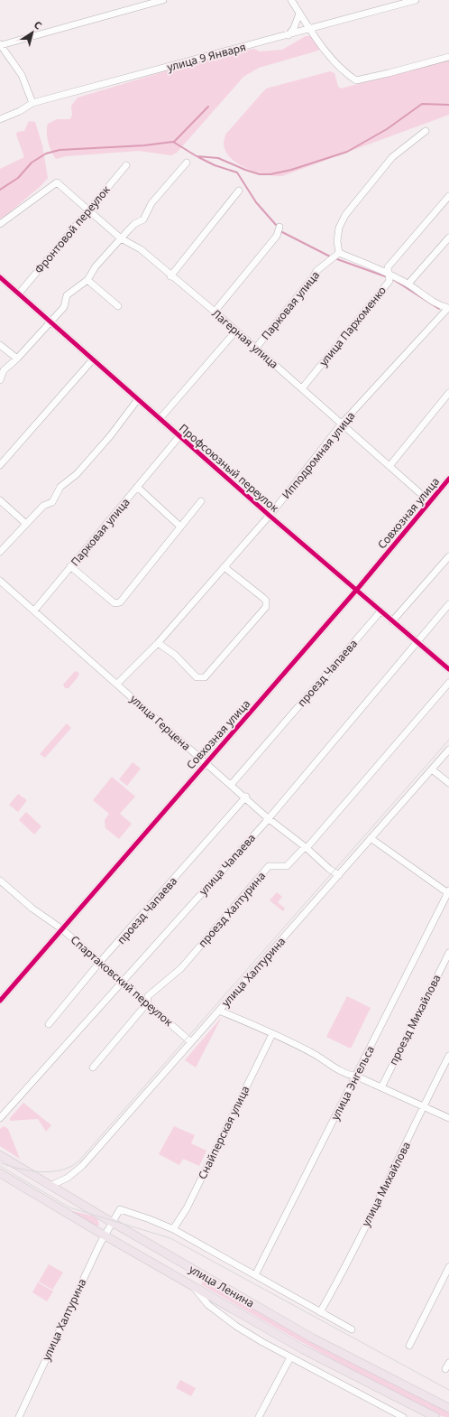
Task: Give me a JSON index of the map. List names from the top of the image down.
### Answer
{
  "streets": {
    "main road": ["улица Ленина"],
    "street": [
      "улица 9 Января",
      "Фронтовой переулок",
      "Парковая улица",
      "улица Пархоменко",
      "Лагерная улица",
      "Ипподромная улица",
      "Профсоюзный переулок",
      "Совхозная улица",
      "проезд Чапаева",
      "улица Герцена",
      "улица Чапаева",
      "проезд Халтурина",
      "улица Халтурина",
      "Спартаковский переулок",
      "проезд Михайлова",
      "улица Энгельса",
      "Снайперская улица",
      "улица Михайлова"
    ]
  },
  "crossings": [
    ["Фронтовой переулок", "Лагерная улица"],
    ["Фронтовой переулок", "Профсоюзный переулок"],
    ["Парковая улица", "Лагерная улица"],
    ["Парковая улица", "Профсоюзный переулок"],
    ["Парковая улица", "улица Герцена"],
    ["улица Пархоменко", "Лагерная улица"],
    ["Лагерная улица", "Ипподромная улица"],
    ["Лагерная улица", "Совхозная улица"],
    ["Ипподромная улица", "Профсоюзный переулок"],
    ["Ипподромная улица", "улица Герцена"],
    ["Профсоюзный переулок", "Совхозная улица"],
    ["Профсоюзный переулок", "проезд Чапаева"],
    ["Профсоюзный переулок", "улица Чапаева"],
    ["Совхозная улица", "улица Герцена"],
    ["Совхозная улица", "Спартаковский переулок"],
    ["проезд Чапаева", "улица Герцена"],
    ["проезд Чапаева", "Спартаковский переулок"],
    ["улица Герцена", "улица Чапаева"],
    ["улица Герцена", "проезд Халтурина"],
    ["улица Герцена", "улица Халтурина"],
    ["улица Чапаева", "Спартаковский переулок"],
    ["проезд Халтурина", "Спартаковский переулок"],
    ["улица Халтурина", "Спартаковский переулок"],
    ["улица Халтурина", "Снайперская улица"],
    ["улица Халтурина", "улица Ленина"]
  ],
  "north": "top right"
}
